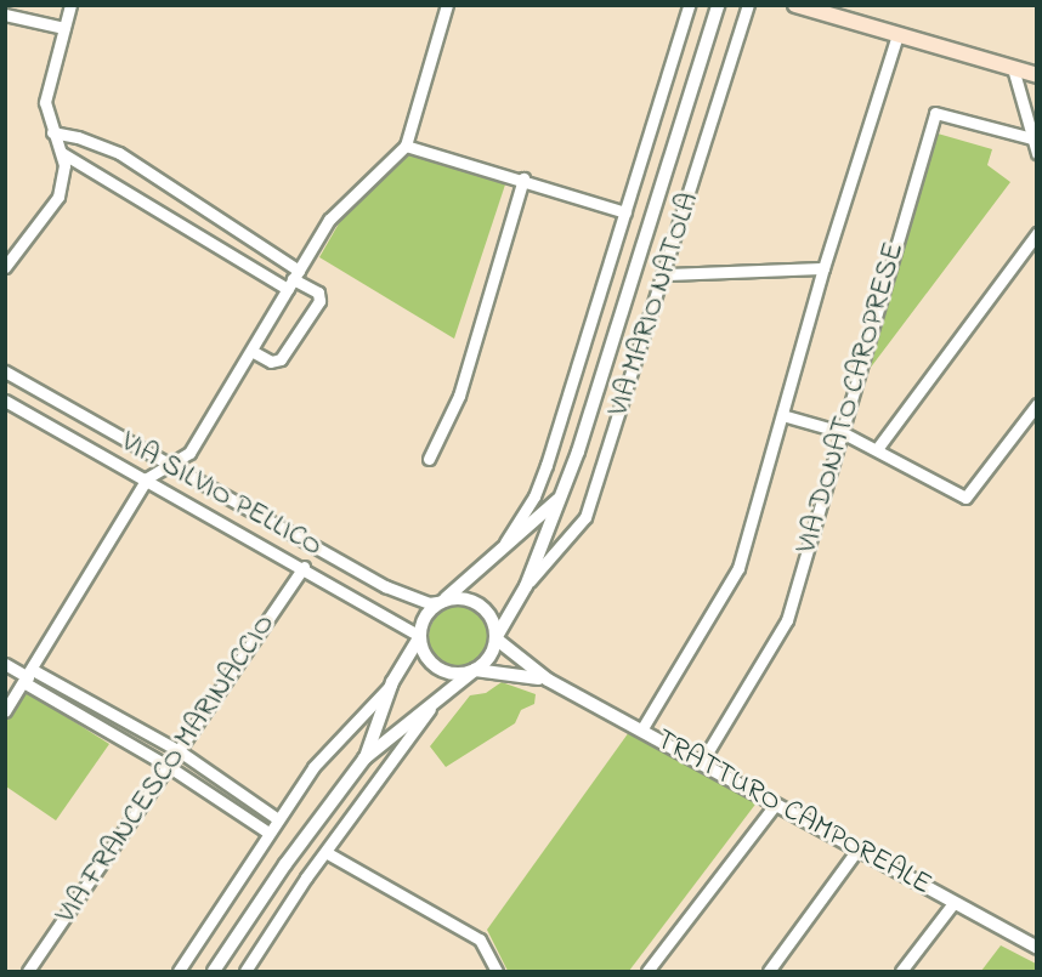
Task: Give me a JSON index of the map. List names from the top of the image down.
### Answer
{
  "streets": {
    "street": [
      "VIA MARIO NATOLA",
      "VIA DONATO CAROPRESE",
      "VIA SILVIO PELLICO",
      "VIA FRANCESCO MARINACCIO",
      "TRATTURO CAMPOREALE"
    ]
  },
  "crossings": [
    ["VIA MARIO NATOLA", "VIA SILVIO PELLICO"],
    ["VIA MARIO NATOLA", "TRATTURO CAMPOREALE"],
    ["VIA DONATO CAROPRESE", "TRATTURO CAMPOREALE"],
    ["VIA SILVIO PELLICO", "VIA FRANCESCO MARINACCIO"],
    ["VIA SILVIO PELLICO", "TRATTURO CAMPOREALE"]
  ]
}
